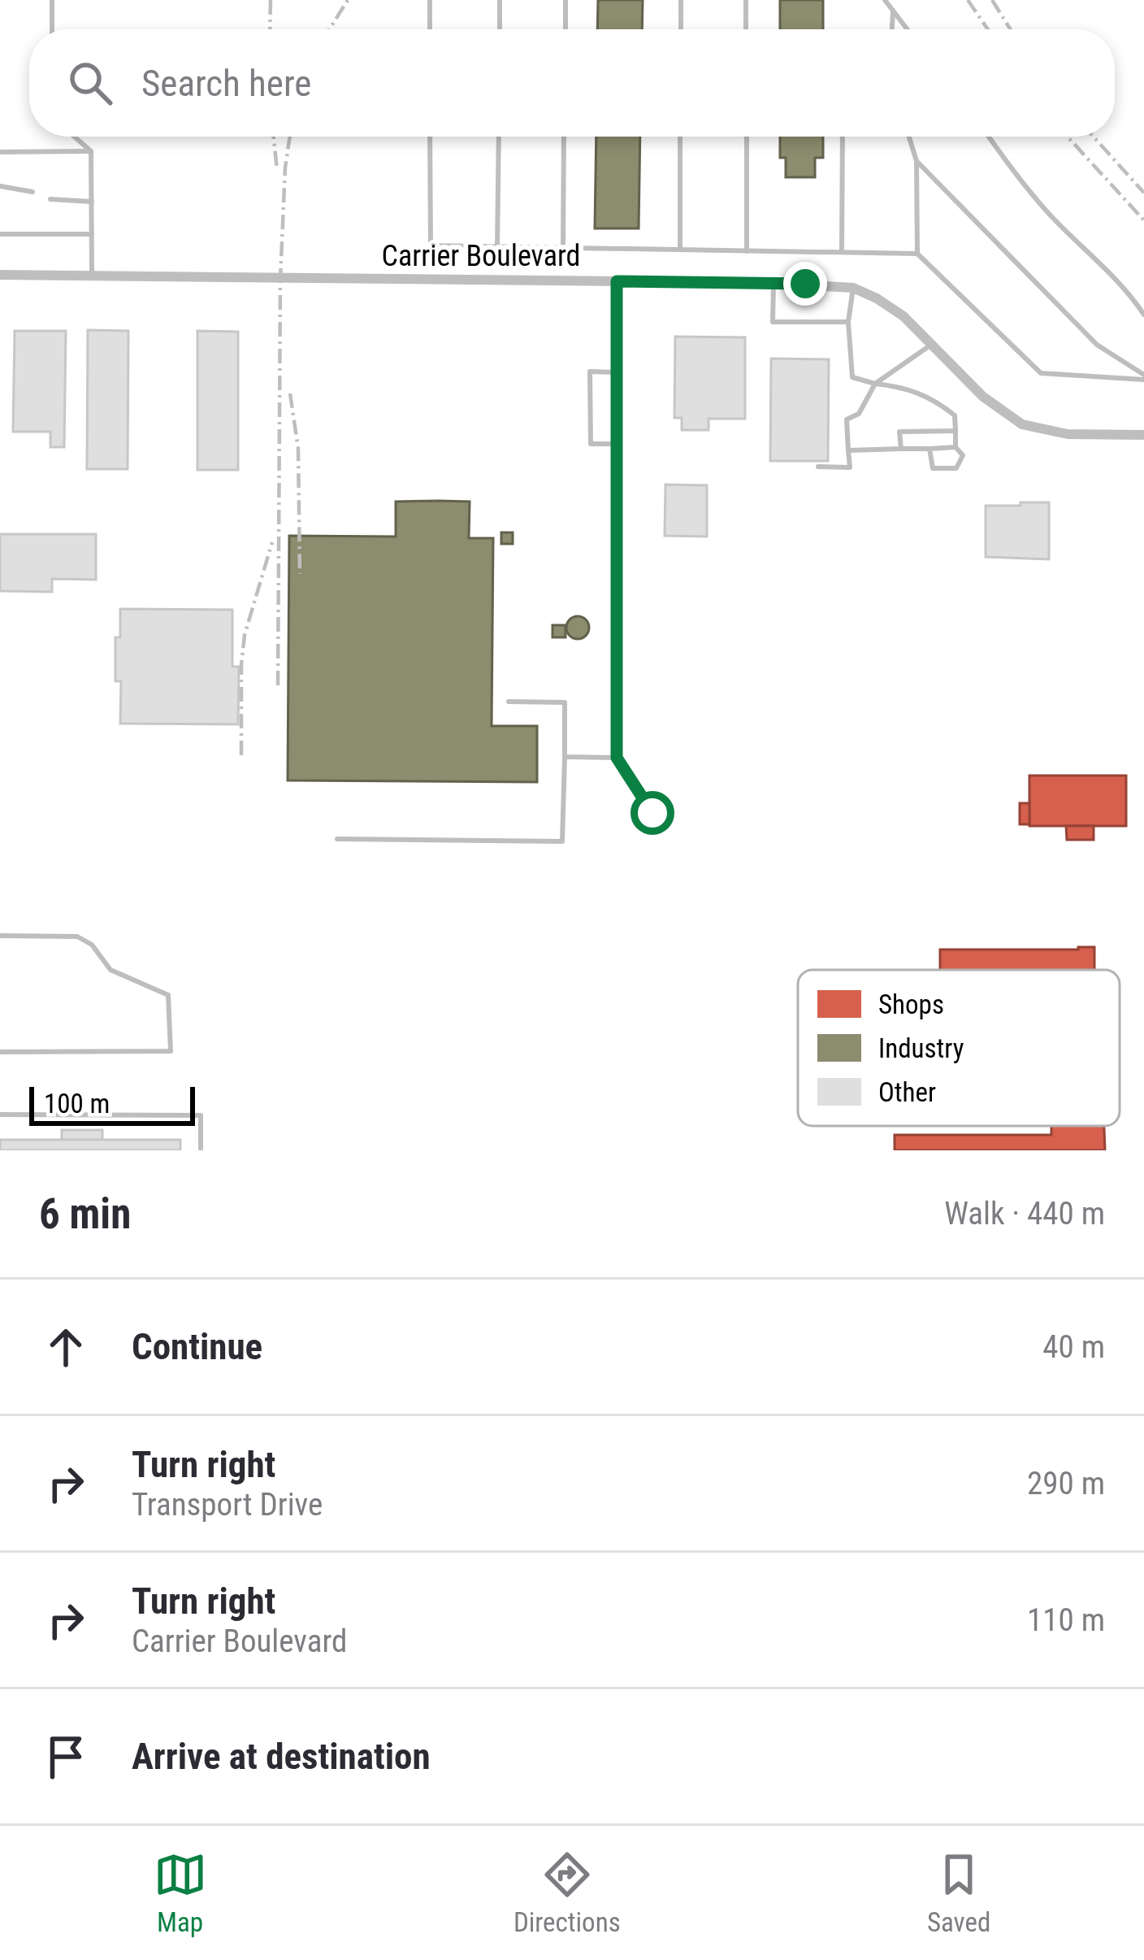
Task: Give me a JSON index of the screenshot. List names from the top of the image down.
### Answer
{
  "streets": {
    "street": ["Carrier Boulevard"]
  },
  "legend": ["Shops", "Industry", "Other"],
  "scale_bar": "100 m",
  "page": {
    "search": "Search here",
    "scale": "100 m",
    "heading": ["6 min", "Walk · 440 m"],
    "list": [
      ["Continue", "40 m"],
      ["Turn right", "Transport Drive", "290 m"],
      ["Turn right", "Carrier Boulevard", "110 m"],
      "Arrive at destination"
    ],
    "nav": ["Map", "Directions", "Saved"]
  }
}
